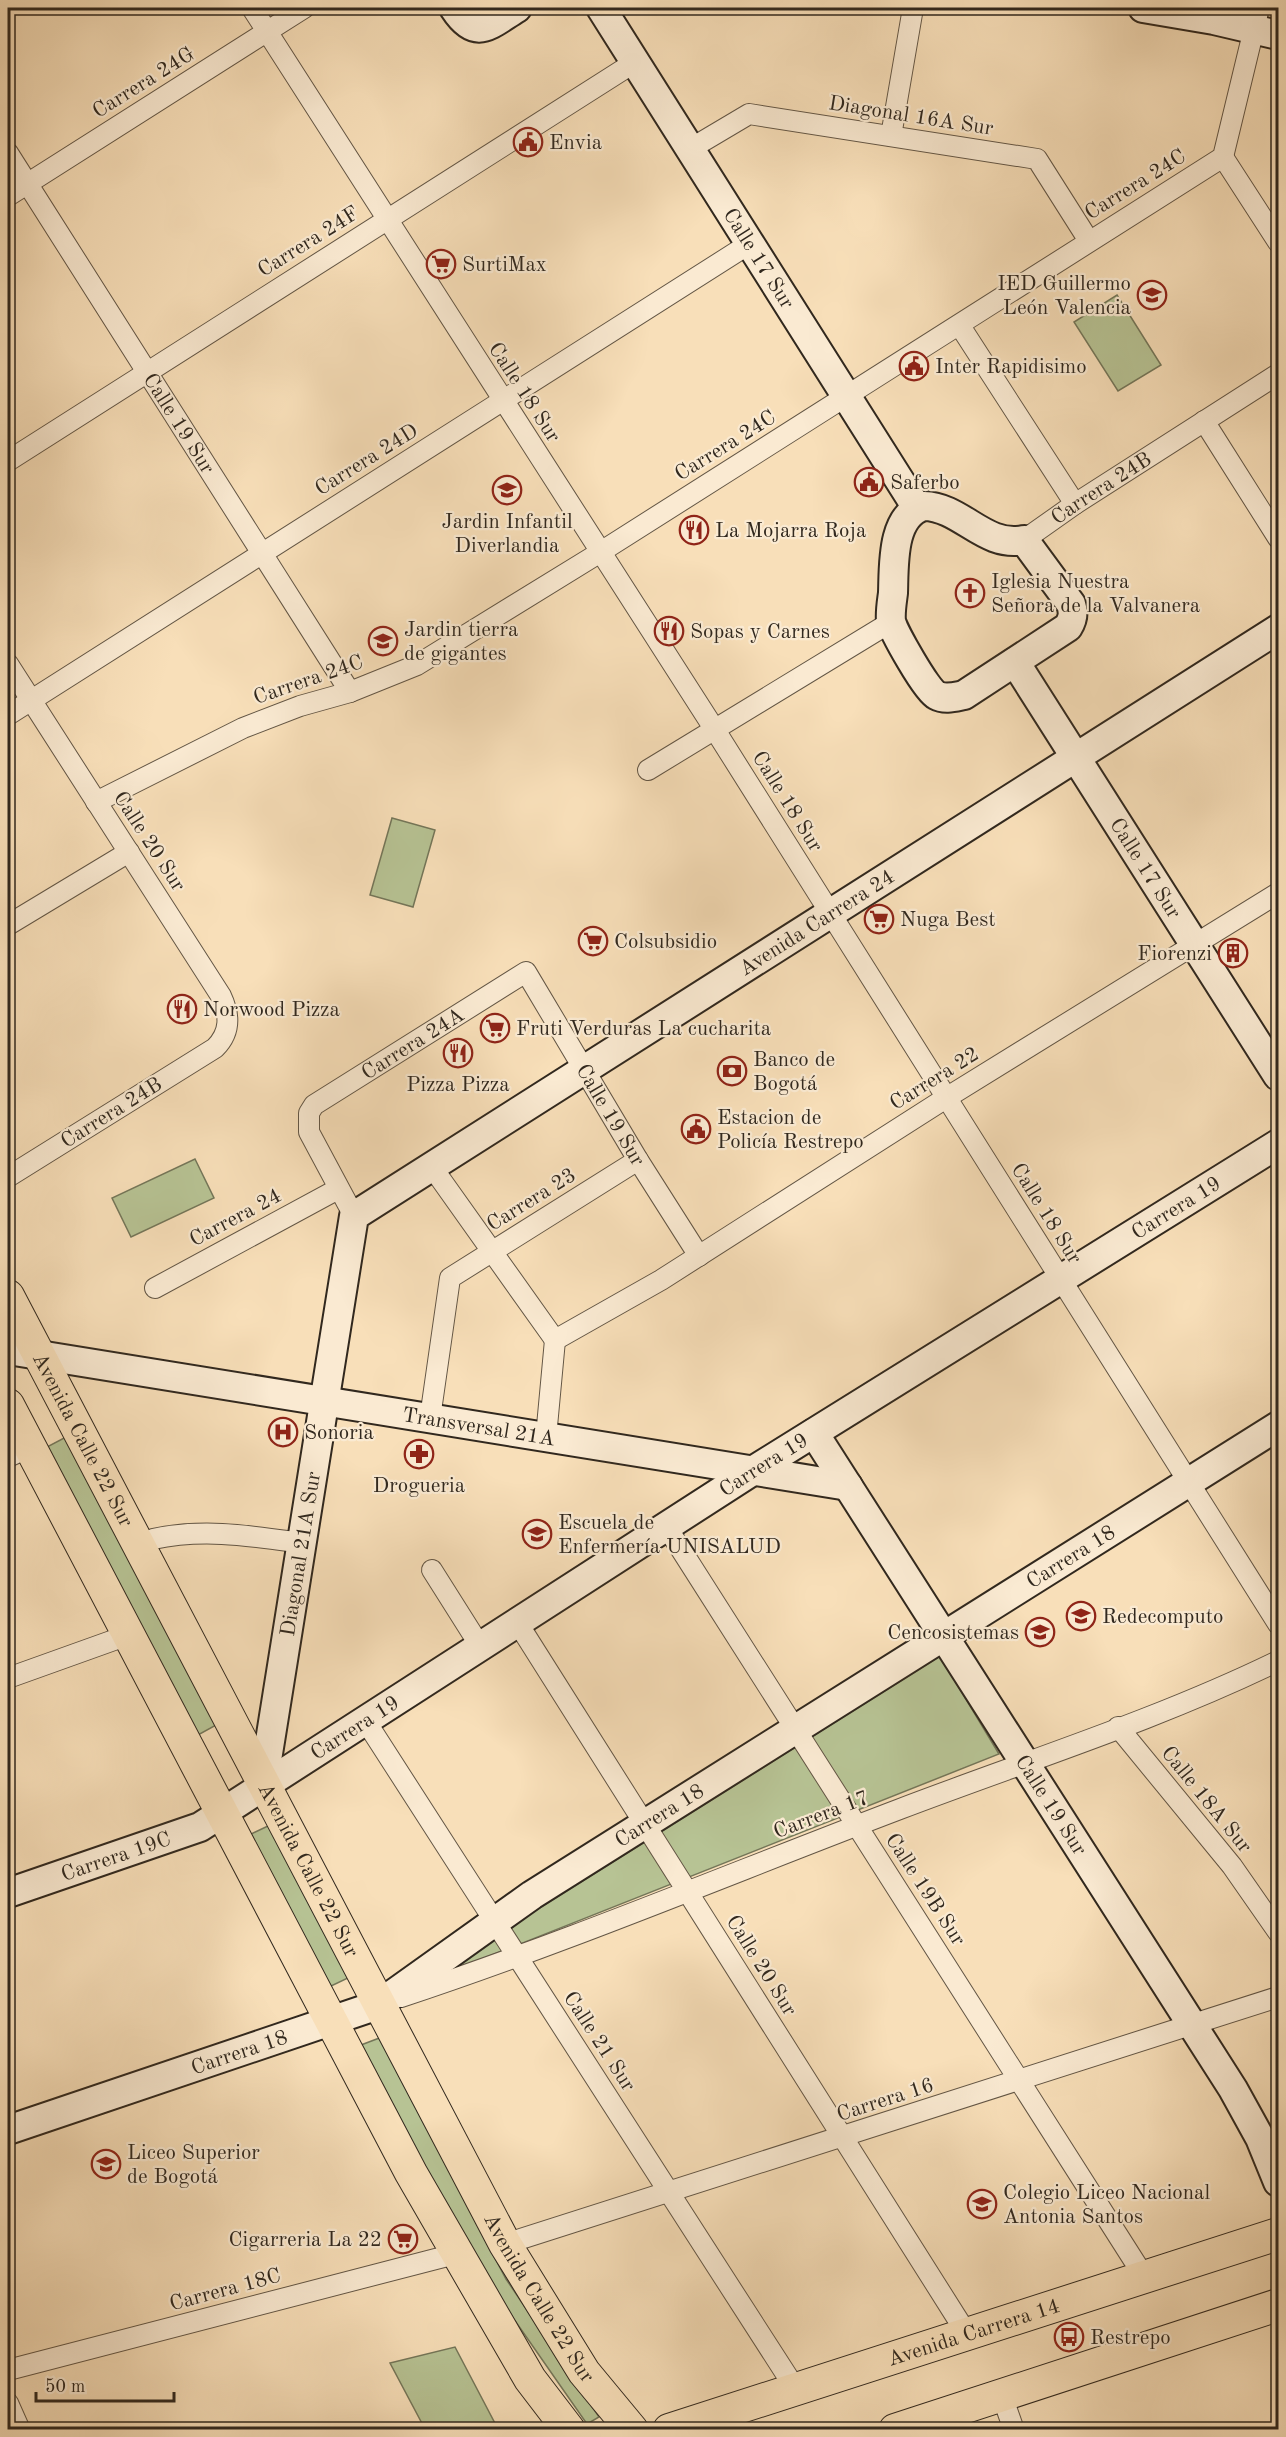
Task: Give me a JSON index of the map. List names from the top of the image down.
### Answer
{
  "streets": {
    "main road": [
      "Calle 17 Sur",
      "Calle 19 Sur",
      "Avenida Carrera 24",
      "Carrera 19",
      "Transversal 21A",
      "Avenida Calle 22 Sur",
      "Diagonal 21A Sur",
      "Carrera 18",
      "Carrera 19C",
      "Avenida Carrera 14"
    ],
    "street": [
      "Carrera 24G",
      "Diagonal 16A Sur",
      "Carrera 24C",
      "Carrera 24F",
      "Calle 18 Sur",
      "Carrera 24D",
      "Carrera 24B",
      "Calle 20 Sur",
      "Carrera 24A",
      "Carrera 22",
      "Carrera 23",
      "Carrera 24",
      "Calle 18A Sur",
      "Carrera 17",
      "Calle 19B Sur",
      "Calle 21 Sur",
      "Carrera 16",
      "Carrera 18C"
    ]
  },
  "crossings": [
    ["Carrera 24G", "Calle 18 Sur"],
    ["Carrera 24G", "Calle 19 Sur"],
    ["Diagonal 16A Sur", "Carrera 24C"],
    ["Diagonal 16A Sur", "Calle 17 Sur"],
    ["Carrera 24C", "Calle 17 Sur"],
    ["Carrera 24C", "Calle 18 Sur"],
    ["Carrera 24C", "Calle 19 Sur"],
    ["Carrera 24C", "Calle 20 Sur"],
    ["Carrera 24F", "Calle 17 Sur"],
    ["Carrera 24F", "Calle 18 Sur"],
    ["Carrera 24F", "Calle 19 Sur"],
    ["Calle 17 Sur", "Carrera 24D"],
    ["Calle 17 Sur", "Carrera 24B"],
    ["Calle 17 Sur", "Avenida Carrera 24"],
    ["Calle 17 Sur", "Carrera 22"],
    ["Calle 18 Sur", "Carrera 24D"],
    ["Calle 18 Sur", "Avenida Carrera 24"],
    ["Calle 18 Sur", "Carrera 22"],
    ["Calle 18 Sur", "Carrera 19"],
    ["Calle 18 Sur", "Carrera 18"],
    ["Calle 19 Sur", "Carrera 24D"],
    ["Calle 19 Sur", "Avenida Carrera 24"],
    ["Calle 19 Sur", "Carrera 24A"],
    ["Calle 19 Sur", "Carrera 22"],
    ["Calle 19 Sur", "Carrera 23"],
    ["Calle 19 Sur", "Carrera 19"],
    ["Calle 19 Sur", "Transversal 21A"],
    ["Calle 19 Sur", "Carrera 18"],
    ["Calle 19 Sur", "Carrera 17"],
    ["Calle 19 Sur", "Carrera 16"],
    ["Carrera 24D", "Calle 20 Sur"],
    ["Carrera 24B", "Calle 20 Sur"],
    ["Calle 20 Sur", "Carrera 19"],
    ["Calle 20 Sur", "Carrera 18"],
    ["Calle 20 Sur", "Carrera 17"],
    ["Calle 20 Sur", "Carrera 16"],
    ["Calle 20 Sur", "Avenida Carrera 14"],
    ["Avenida Carrera 24", "Diagonal 21A Sur"],
    ["Carrera 24A", "Carrera 24"],
    ["Carrera 23", "Transversal 21A"],
    ["Carrera 19", "Transversal 21A"],
    ["Carrera 19", "Avenida Calle 22 Sur"],
    ["Carrera 19", "Diagonal 21A Sur"],
    ["Carrera 19", "Carrera 19C"],
    ["Carrera 19", "Calle 19B Sur"],
    ["Carrera 19", "Calle 21 Sur"],
    ["Transversal 21A", "Avenida Calle 22 Sur"],
    ["Transversal 21A", "Diagonal 21A Sur"],
    ["Avenida Calle 22 Sur", "Diagonal 21A Sur"],
    ["Avenida Calle 22 Sur", "Carrera 18"],
    ["Avenida Calle 22 Sur", "Carrera 17"],
    ["Avenida Calle 22 Sur", "Carrera 16"],
    ["Carrera 18", "Carrera 17"],
    ["Carrera 18", "Calle 19B Sur"],
    ["Carrera 18", "Calle 21 Sur"],
    ["Calle 18A Sur", "Carrera 17"],
    ["Carrera 17", "Calle 19B Sur"],
    ["Carrera 17", "Calle 21 Sur"],
    ["Calle 19B Sur", "Carrera 16"],
    ["Calle 19B Sur", "Avenida Carrera 14"],
    ["Calle 21 Sur", "Carrera 16"],
    ["Calle 21 Sur", "Avenida Carrera 14"]
  ],
  "places": {
    "public building": [
      "Envia",
      "Inter Rapidisimo",
      "Saferbo",
      "Estacion de Policía Restrepo"
    ],
    "supermarket": [
      "SurtiMax",
      "Nuga Best",
      "Colsubsidio",
      "Fruti Verduras La cucharita",
      "Cigarreria La 22"
    ],
    "school or university": [
      "IED Guillermo León Valencia",
      "Jardin Infantil Diverlandia",
      "Jardin tierra de gigantes",
      "Escuela de Enfermería UNISALUD",
      "Redecomputo",
      "Cencosistemas",
      "Liceo Superior de Bogotá",
      "Colegio Liceo Nacional Antonia Santos"
    ],
    "restaurant": [
      "La Mojarra Roja",
      "Sopas y Carnes",
      "Norwood Pizza",
      "Pizza Pizza"
    ],
    "church": ["Iglesia Nuestra Señora de la Valvanera"],
    "building": ["Fiorenzi"],
    "bank": ["Banco de Bogotá"],
    "hospital": ["Sonoria"],
    "pharmacy": ["Drogueria"],
    "bus stop": ["Restrepo"]
  },
  "scale_bar": "50 m"
}
